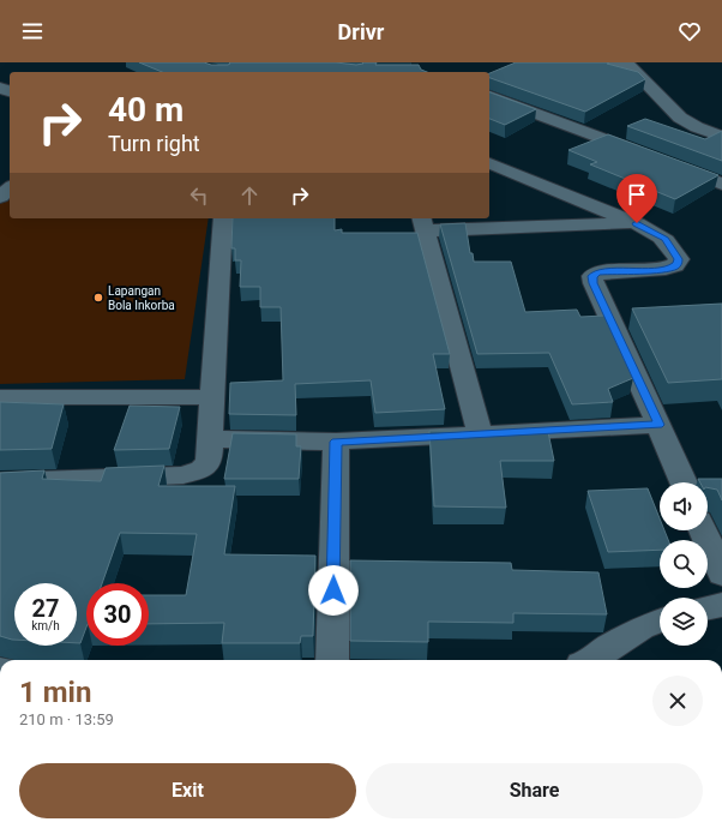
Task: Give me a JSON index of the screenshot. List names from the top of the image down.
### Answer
{
  "places": ["Lapangan Bola Inkorba"],
  "page": {
    "header": "Drivr",
    "turn": ["40 m", "Turn right"],
    "speed": "27 km/h",
    "limit": "30",
    "heading": ["1 min", "210 m · 13:59"],
    "buttons": ["Exit", "Share"]
  }
}
